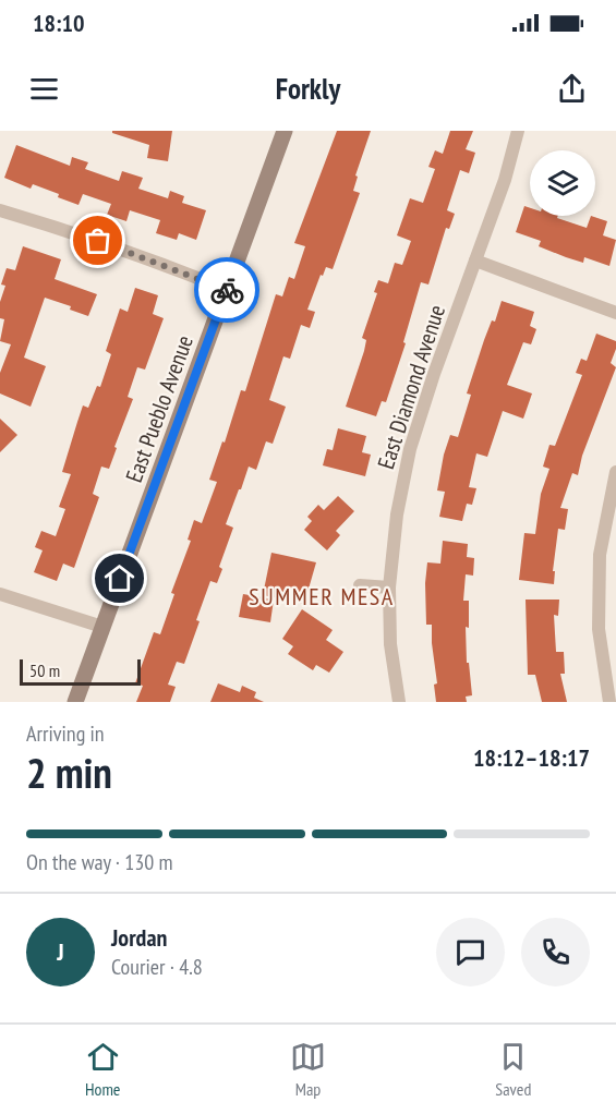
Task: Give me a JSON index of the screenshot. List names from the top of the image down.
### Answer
{
  "streets": {
    "street": ["East Diamond Avenue", "East Pueblo Avenue"]
  },
  "districts": ["SUMMER MESA"],
  "scale_bar": "50 m",
  "page": {
    "status": "18:10",
    "header": "Forkly",
    "scale": "50 m",
    "heading": ["2 min", "Arriving in", "18:12–18:17"],
    "panel": ["Jordan", "Courier · 4.8"],
    "bar": "On the way · 130 m",
    "round": "J",
    "tabs": ["Home", "Map", "Saved"]
  }
}
